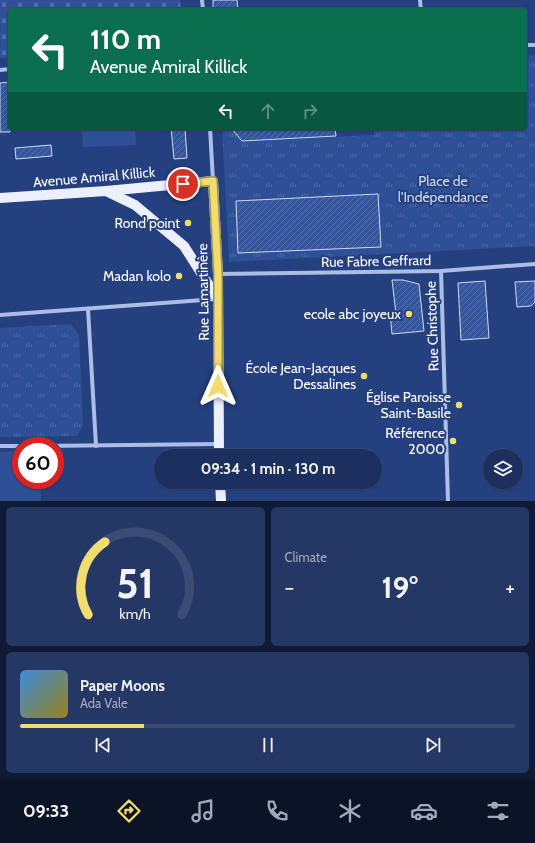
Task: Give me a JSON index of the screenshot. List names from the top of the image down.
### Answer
{
  "streets": {
    "main road": ["Avenue Amiral Killick", "Rue Lamartinère"],
    "street": ["Rue Fabre Geffrard", "Rue Christophe"]
  },
  "crossings": [
    ["Avenue Amiral Killick", "Rue Lamartinère"],
    ["Rue Fabre Geffrard", "Rue Lamartinère"],
    ["Rue Fabre Geffrard", "Rue Christophe"]
  ],
  "parks": ["Place de l'Indépendance"],
  "places": [
    "Rond point",
    "Madan kolo",
    "ecole abc joyeux",
    "École Jean-Jacques Dessalines",
    "Église Paroisse Saint-Basile",
    "Référence 2000"
  ],
  "page": {
    "turn": ["110 m", "Avenue Amiral Killick"],
    "limit": "60",
    "trip": "09:34 · 1 min · 130 m",
    "tile": "Climate",
    "heat": ["−", "19°", "+"],
    "song": ["Paper Moons", "Ada Vale"],
    "tabs": "09:33",
    "gauge": ["51", "km/h"]
  }
}
